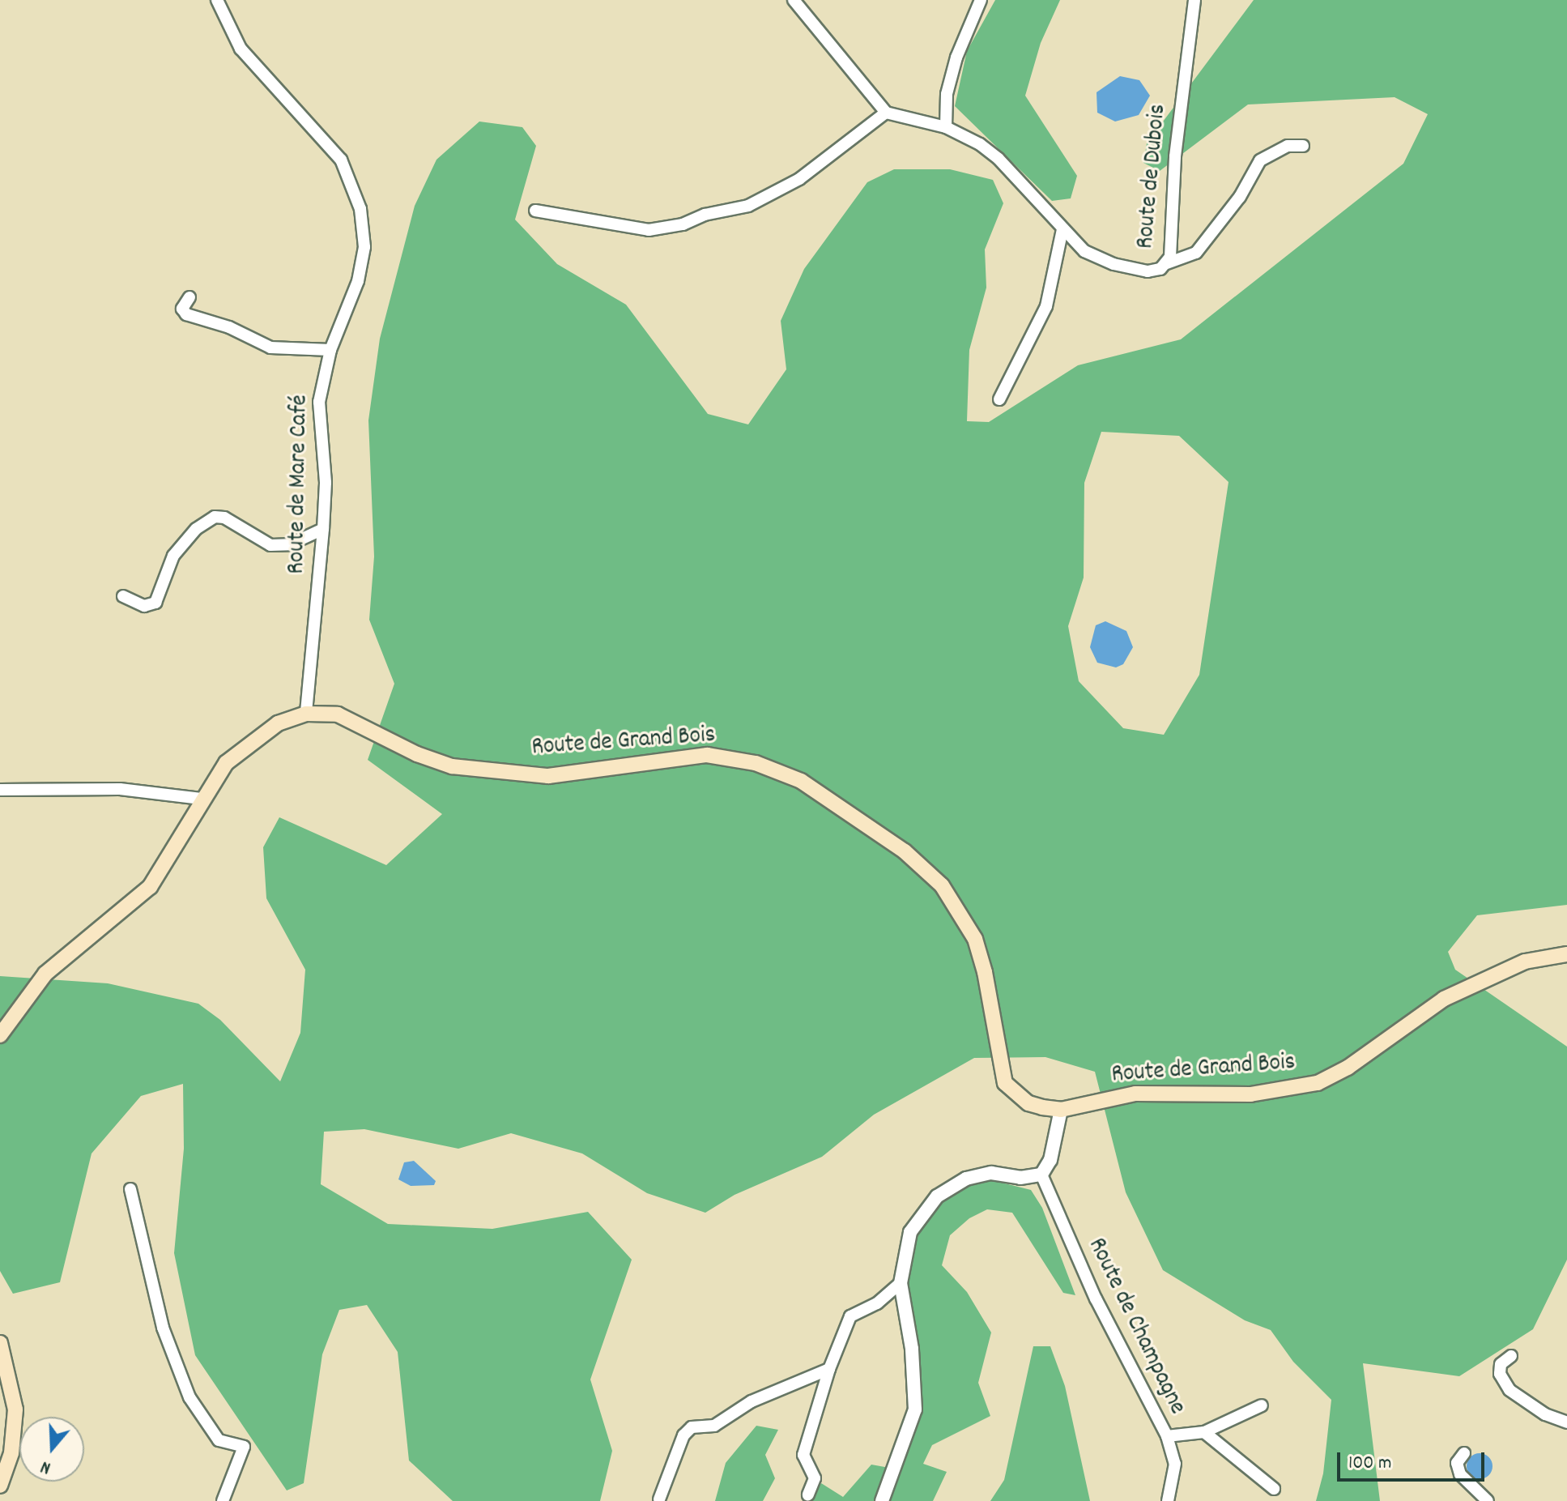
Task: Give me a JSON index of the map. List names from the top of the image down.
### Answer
{
  "streets": {
    "main road": ["Route de Grand Bois"],
    "street": ["Route de Dubois", "Route de Mare Café", "Route de Champagne"]
  },
  "crossings": [
    ["Route de Mare Café", "Route de Grand Bois"]
  ],
  "scale_bar": "100 m",
  "north": "bottom"
}
